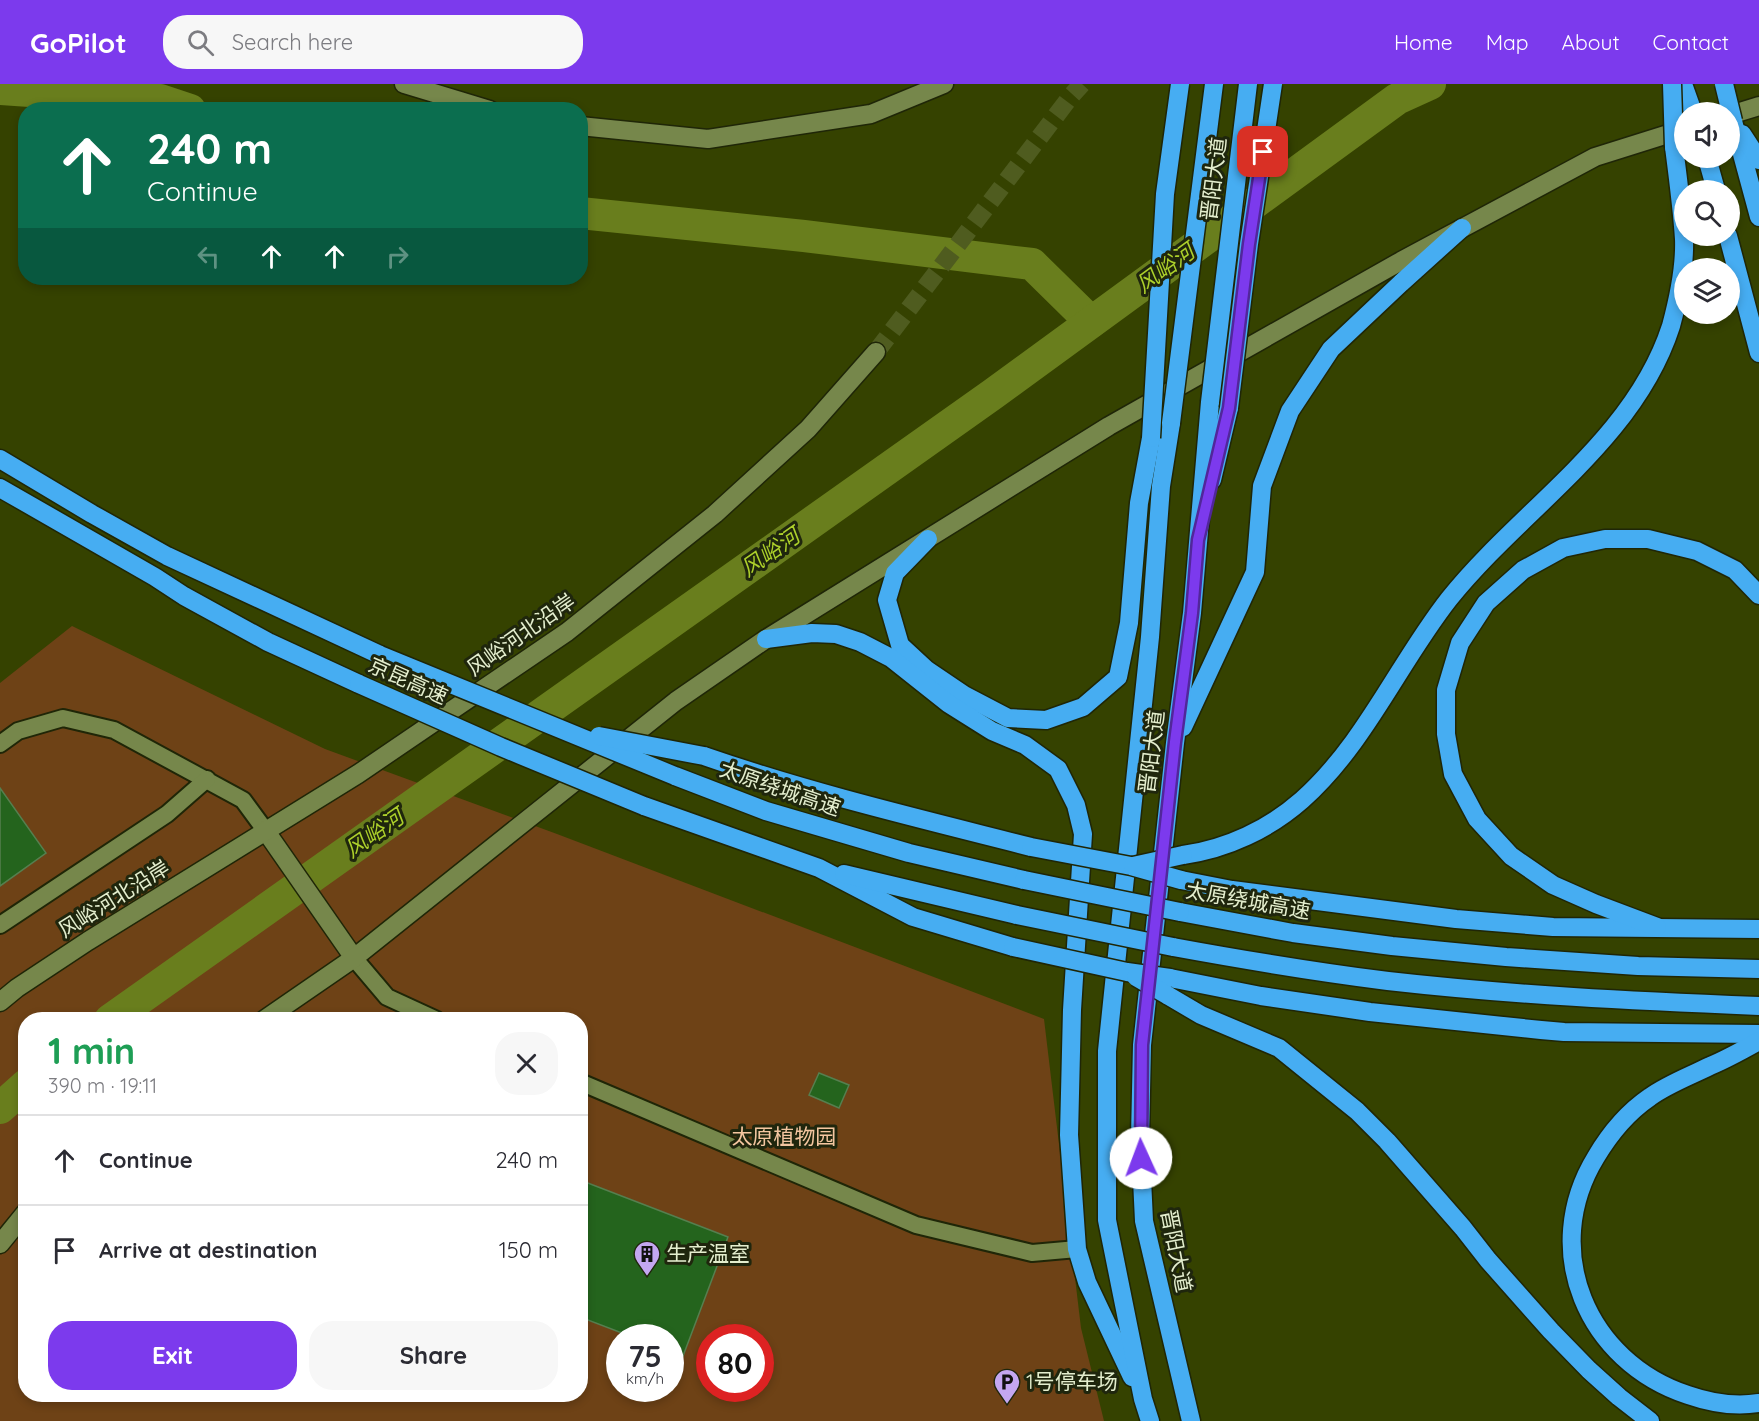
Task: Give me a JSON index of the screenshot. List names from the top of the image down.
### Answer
{
  "streets": {
    "highway": ["晋阳大道", "京昆高速", "太原绕城高速"],
    "street": ["风峪河北沿岸"]
  },
  "crossings": [
    ["京昆高速", "太原绕城高速"]
  ],
  "water": ["风峪河"],
  "parks": ["太原植物园"],
  "places": {
    "building": ["生产温室"],
    "parking": ["1号停车场"]
  },
  "page": {
    "header": "GoPilot",
    "search": "Search here",
    "nav": [
      "Home",
      "Map",
      "About",
      "Contact"
    ],
    "turn": ["240 m", "Continue"],
    "heading": ["1 min", "390 m · 19:11"],
    "list": [
      {
        "name": "Continue",
        "value": "240 m"
      },
      {
        "name": "Arrive at destination",
        "value": "150 m"
      }
    ],
    "buttons": ["Exit", "Share"],
    "speed": "75 km/h",
    "limit": "80"
  }
}
